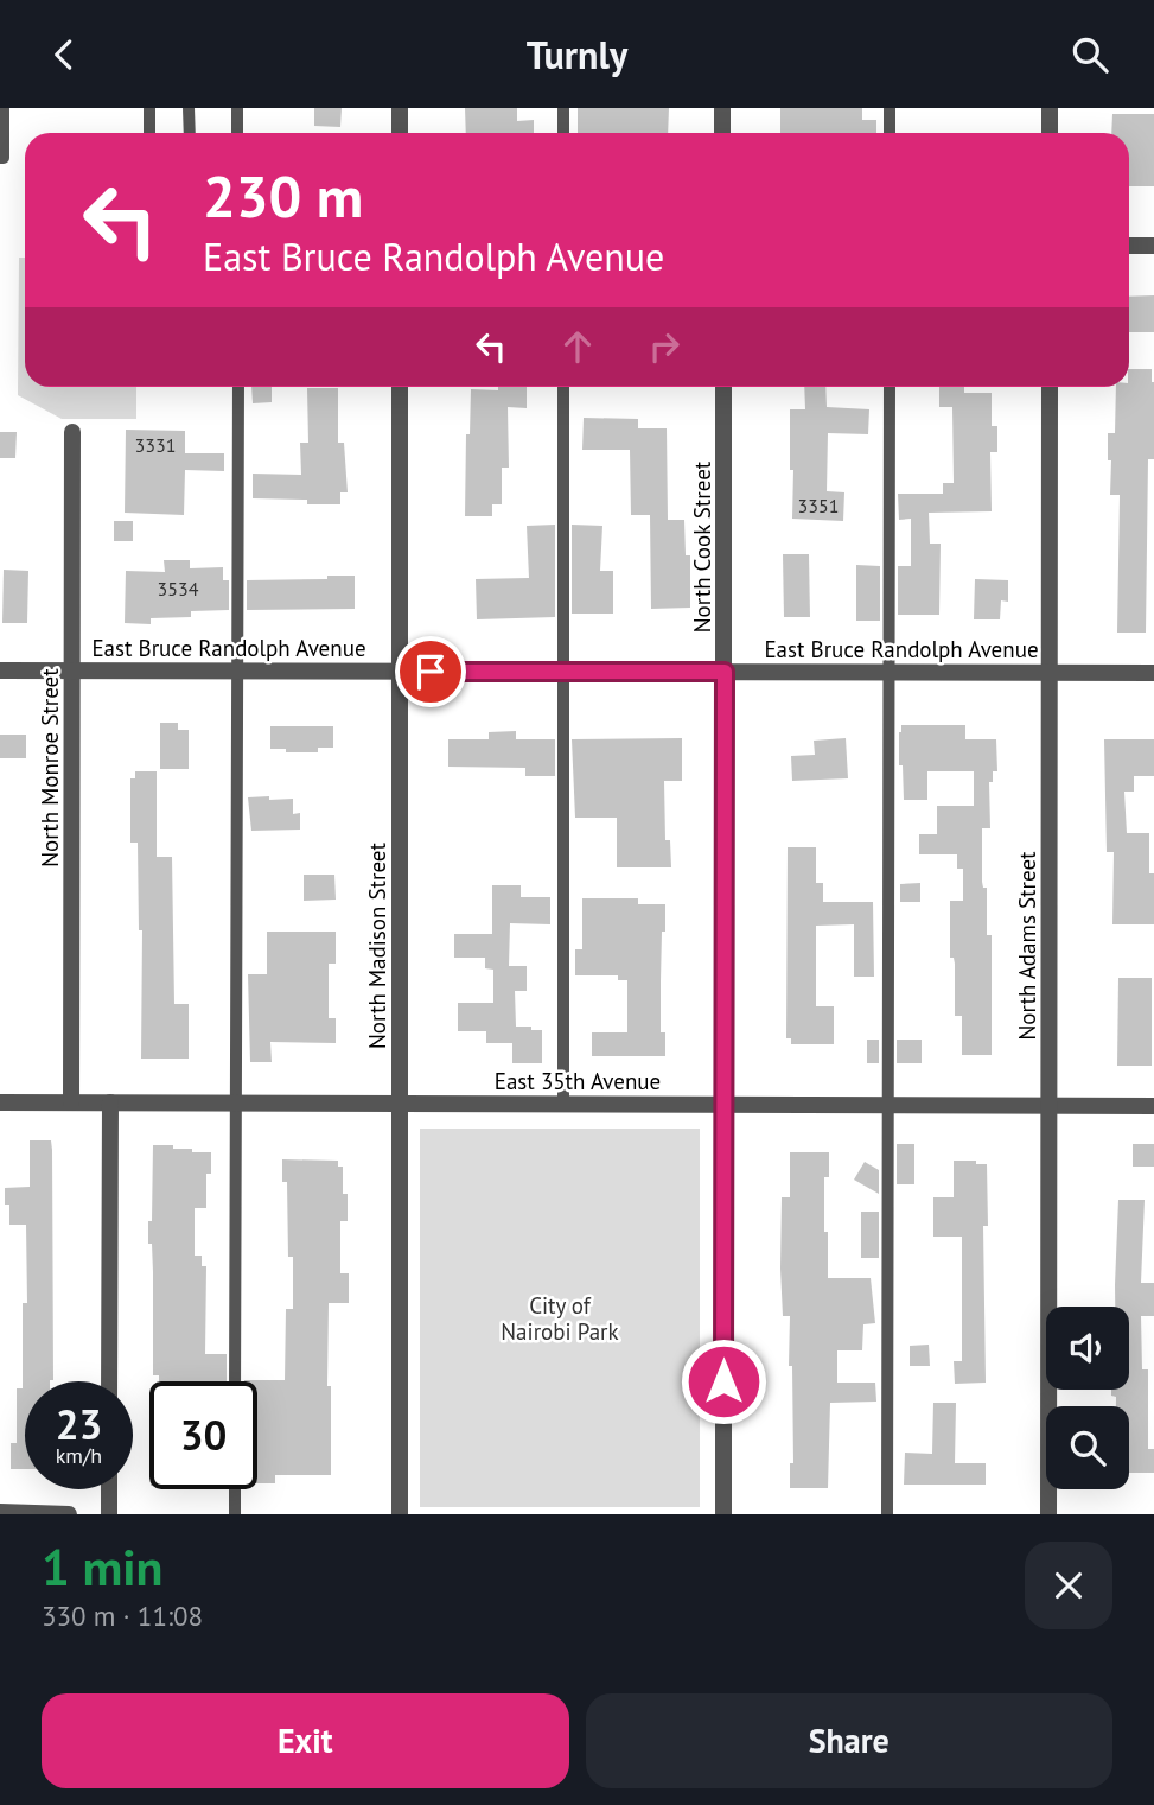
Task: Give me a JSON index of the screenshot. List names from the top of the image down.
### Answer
{
  "streets": {
    "street": [
      "North Cook Street",
      "East Bruce Randolph Avenue",
      "North Monroe Street",
      "North Madison Street",
      "North Adams Street",
      "East 35th Avenue"
    ]
  },
  "crossings": [
    ["North Cook Street", "East Bruce Randolph Avenue"],
    ["North Cook Street", "East 35th Avenue"],
    ["East Bruce Randolph Avenue", "North Monroe Street"],
    ["East Bruce Randolph Avenue", "North Madison Street"],
    ["East Bruce Randolph Avenue", "North Adams Street"],
    ["North Monroe Street", "East 35th Avenue"],
    ["North Madison Street", "East 35th Avenue"],
    ["North Adams Street", "East 35th Avenue"]
  ],
  "parks": ["City of Nairobi Park"],
  "house_numbers": ["3331", "3351", "3534"],
  "page": {
    "header": "Turnly",
    "turn": ["230 m", "East Bruce Randolph Avenue"],
    "speed": "23 km/h",
    "limit": "30",
    "heading": ["1 min", "330 m · 11:08"],
    "buttons": ["Exit", "Share"]
  }
}
